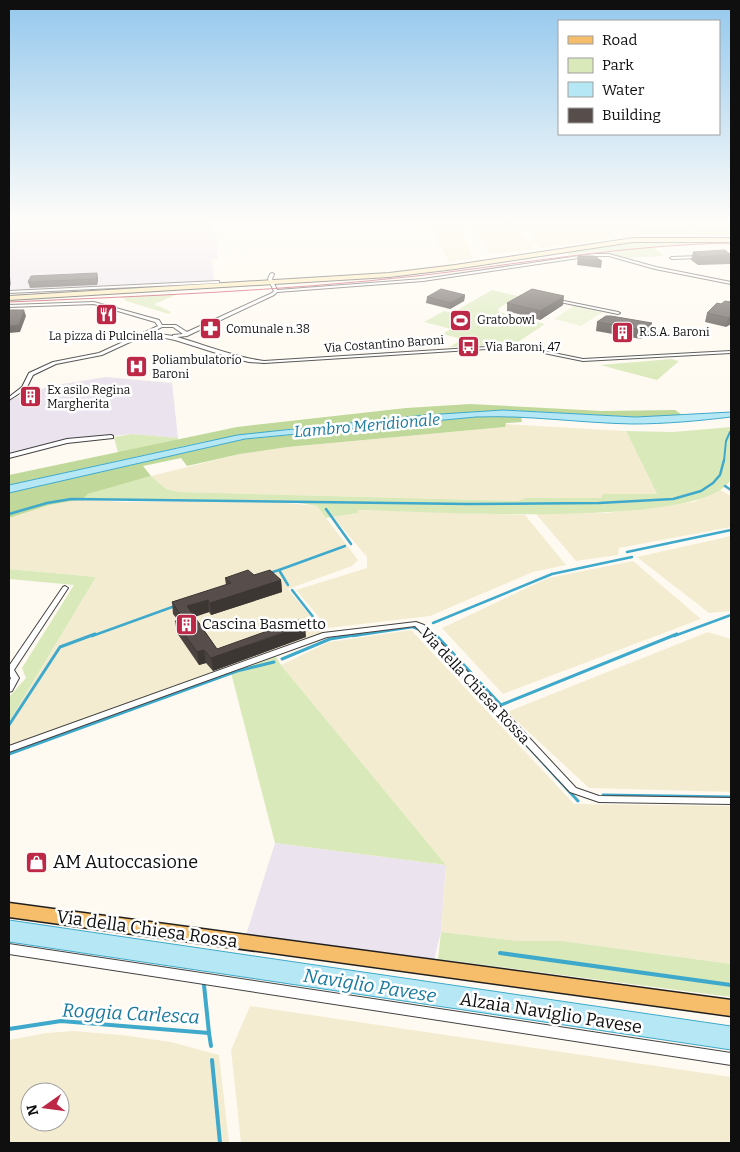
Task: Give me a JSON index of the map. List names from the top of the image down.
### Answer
{
  "streets": {
    "main road": ["Via della Chiesa Rossa"],
    "street": ["Via Costantino Baroni", "Alzaia Naviglio Pavese"]
  },
  "water": ["Lambro Meridionale", "Naviglio Pavese", "Roggia Carlesca"],
  "places": {
    "restaurant": ["La pizza di Pulcinella"],
    "sports": ["Gratobowl"],
    "pharmacy": ["Comunale n.38"],
    "building": ["R.S.A. Baroni", "Ex asilo Regina Margherita", "Cascina Basmetto"],
    "bus stop": ["Via Baroni, 47"],
    "hospital": ["Poliambulatorio Baroni"],
    "shop": ["AM Autoccasione"]
  },
  "legend": [
    "Road",
    "Park",
    "Water",
    "Building"
  ],
  "north": "left"
}
